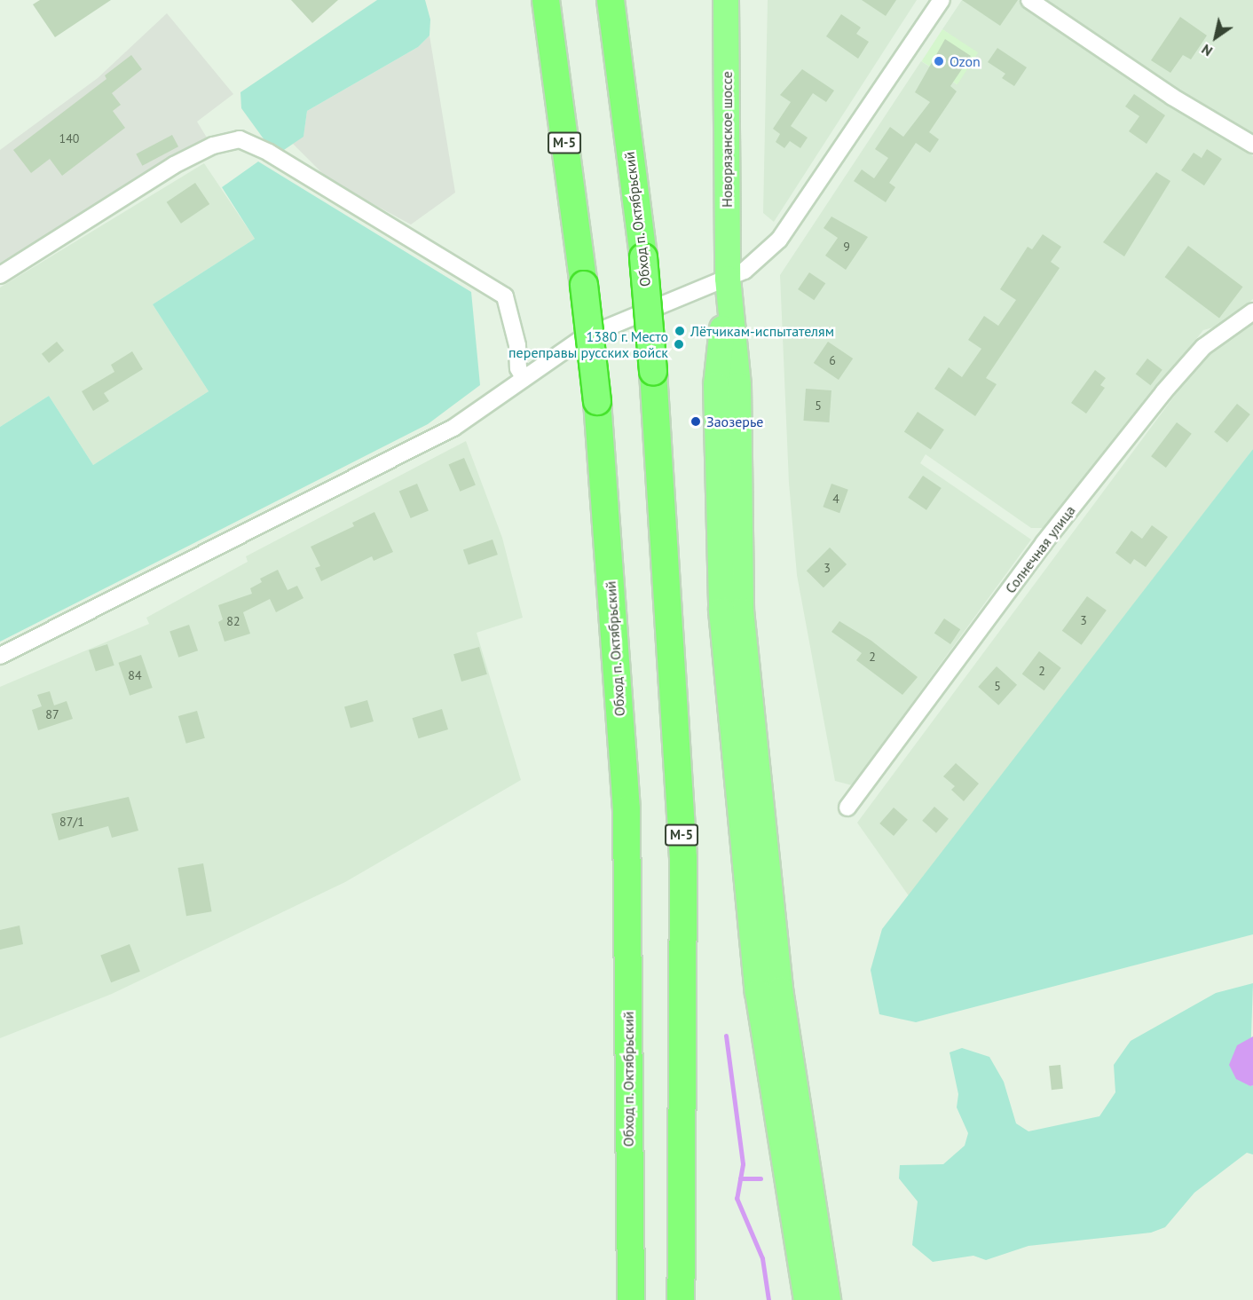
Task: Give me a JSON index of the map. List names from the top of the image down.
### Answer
{
  "streets": {
    "highway": ["М-5", "Обход п. Октябрьский"],
    "main road": ["Новорязанское шоссе"],
    "street": ["Солнечная улица"]
  },
  "places": [
    "Ozon",
    "Лётчикам-испытателям",
    "1380 г. Место переправы русских войск",
    "Заозерье"
  ],
  "house_numbers": [
    "140",
    "9",
    "6",
    "5",
    "4",
    "3",
    "3",
    "82",
    "2",
    "2",
    "84",
    "5",
    "87",
    "87/1"
  ],
  "north": "bottom left"
}
